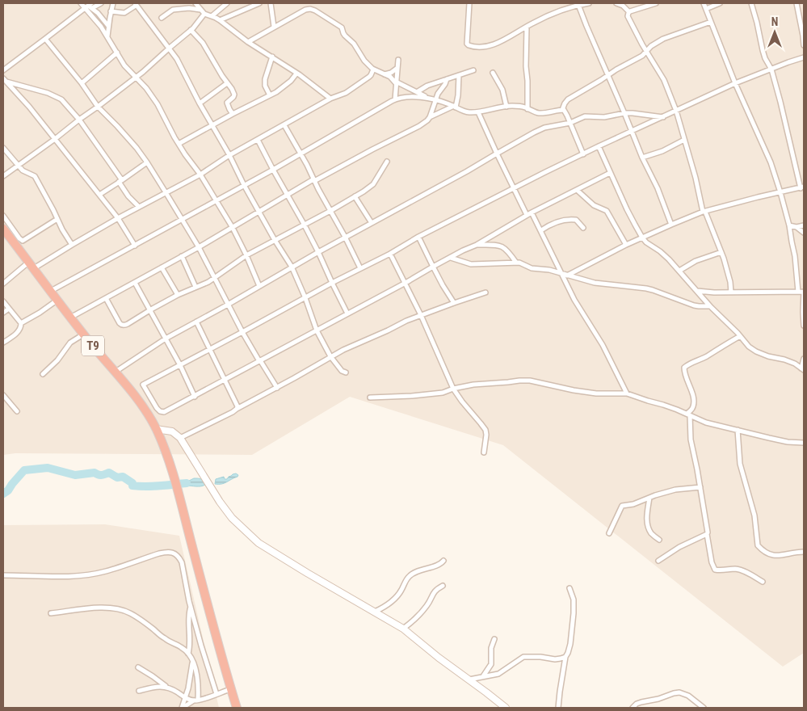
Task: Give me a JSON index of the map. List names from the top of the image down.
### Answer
{
  "streets": {
    "highway": ["T9"]
  },
  "north": "top"
}
